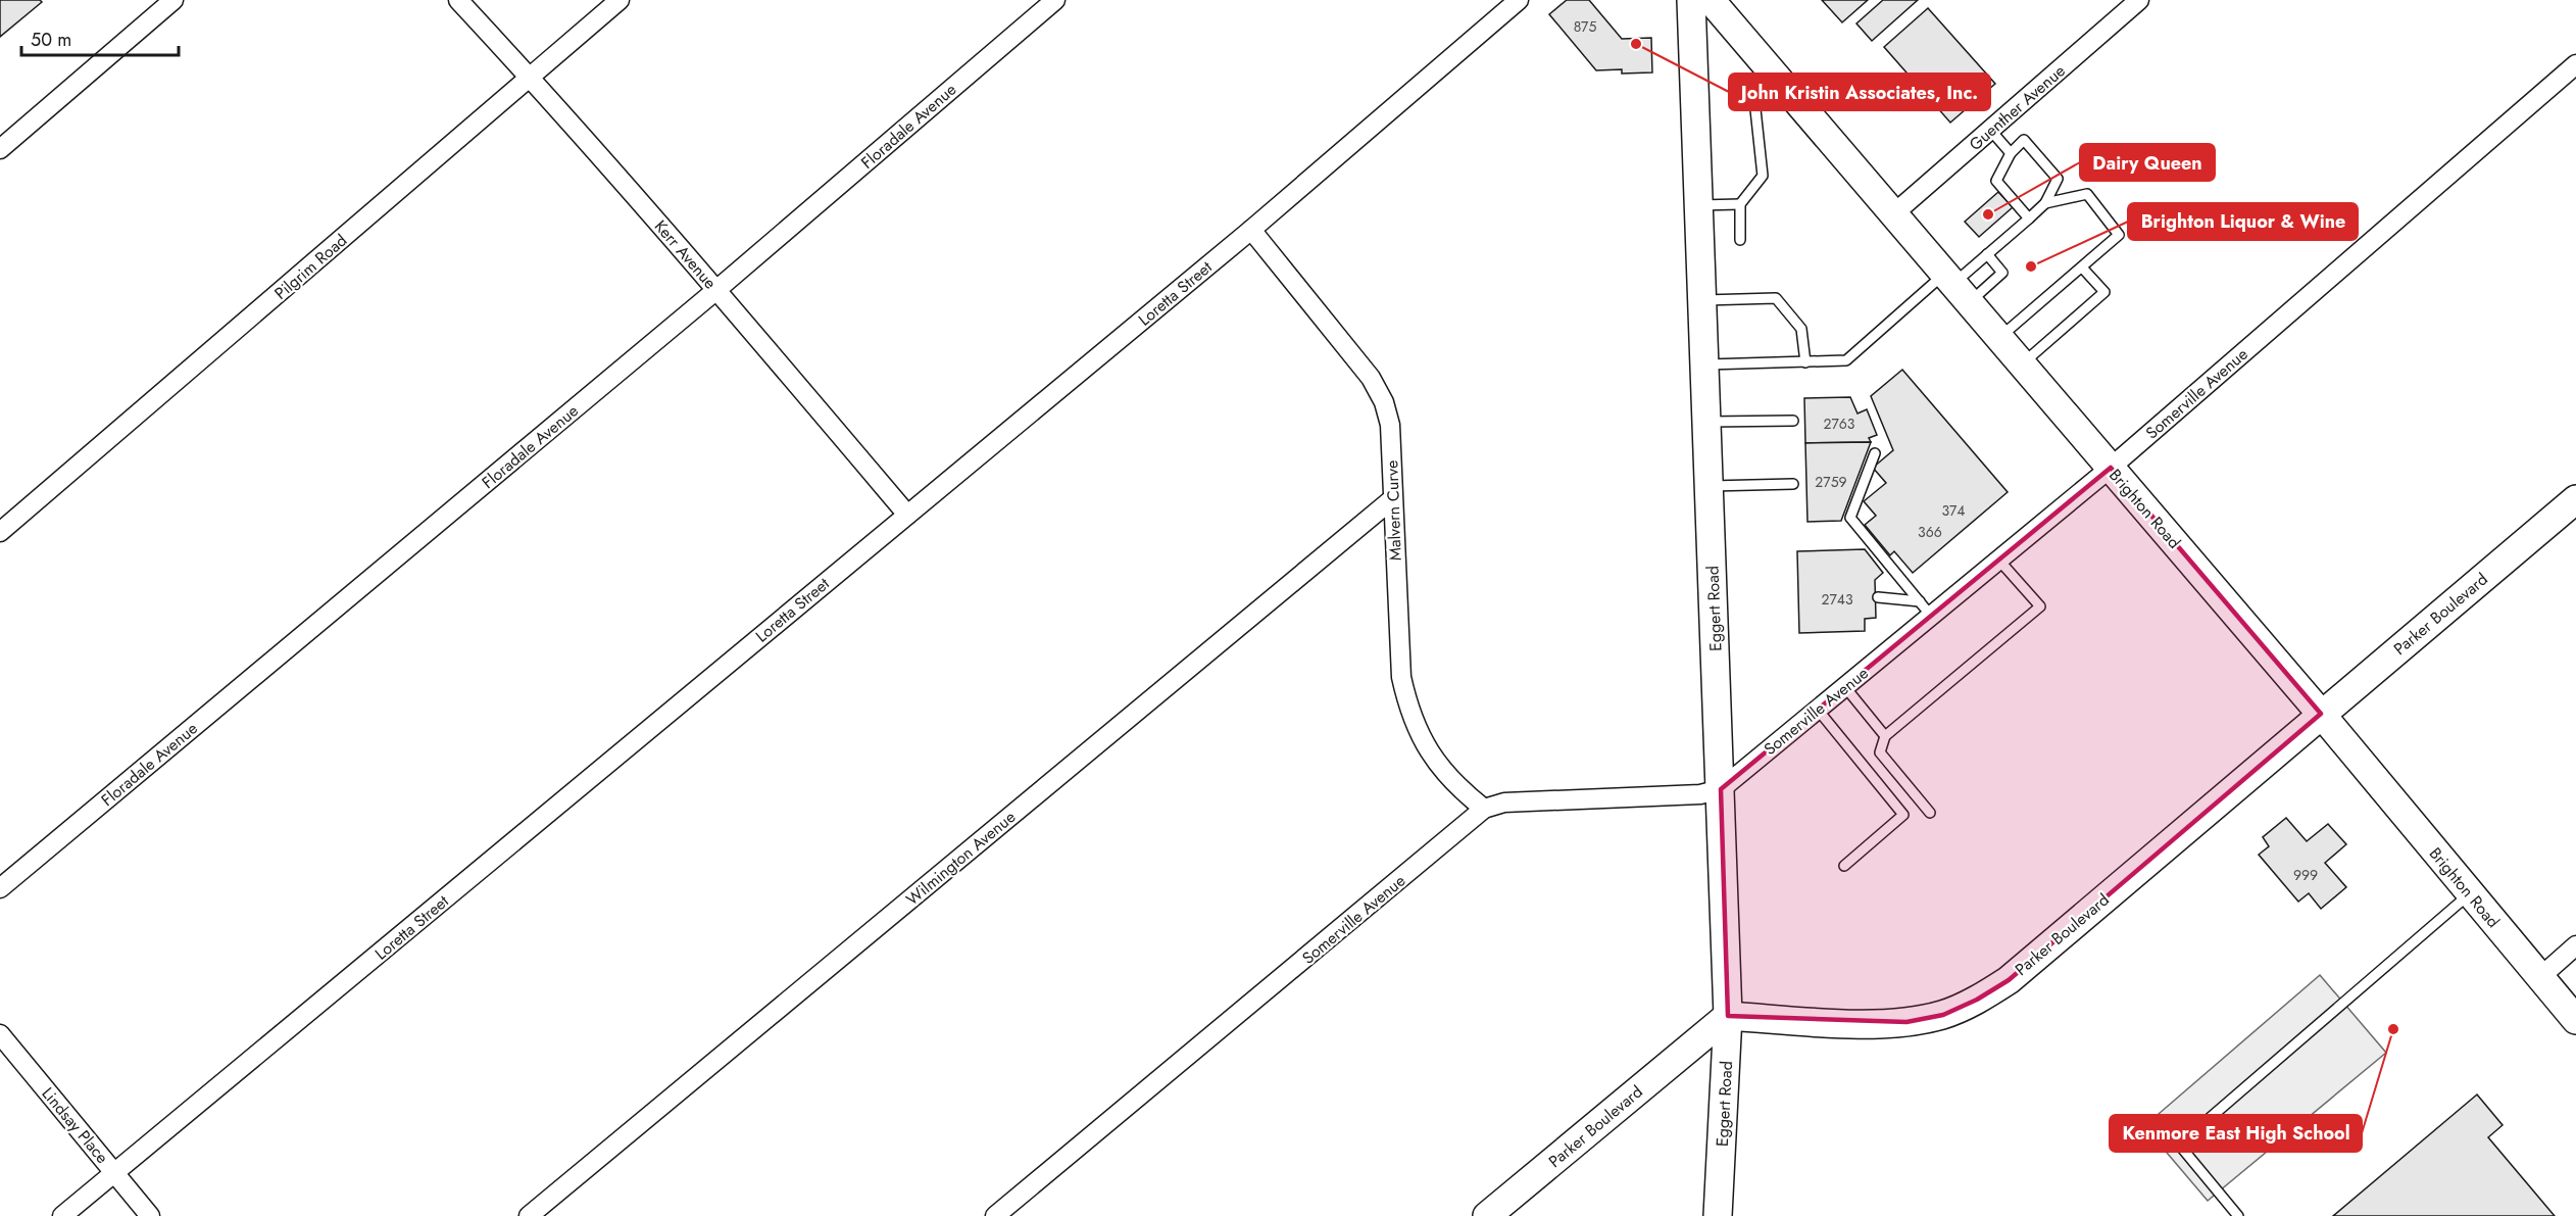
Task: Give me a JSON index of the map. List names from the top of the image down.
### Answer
{
  "streets": {
    "street": [
      "Guenther Avenue",
      "Floradale Avenue",
      "Kerr Avenue",
      "Pilgrim Road",
      "Loretta Street",
      "Somerville Avenue",
      "Brighton Road",
      "Malvern Curve",
      "Eggert Road",
      "Parker Boulevard",
      "Wilmington Avenue",
      "Lindsay Place"
    ]
  },
  "crossings": [
    ["Guenther Avenue", "Brighton Road"],
    ["Floradale Avenue", "Kerr Avenue"],
    ["Kerr Avenue", "Pilgrim Road"],
    ["Kerr Avenue", "Loretta Street"],
    ["Loretta Street", "Malvern Curve"],
    ["Loretta Street", "Lindsay Place"],
    ["Somerville Avenue", "Brighton Road"],
    ["Somerville Avenue", "Malvern Curve"],
    ["Somerville Avenue", "Eggert Road"],
    ["Brighton Road", "Parker Boulevard"],
    ["Malvern Curve", "Wilmington Avenue"],
    ["Eggert Road", "Parker Boulevard"]
  ],
  "places": [
    "John Kristin Associates, Inc.",
    "Dairy Queen",
    "Brighton Liquor & Wine",
    "Kenmore East High School"
  ],
  "house_numbers": [
    "875",
    "2763",
    "2759",
    "374",
    "366",
    "2743",
    "999"
  ],
  "scale_bar": "50 m"
}
